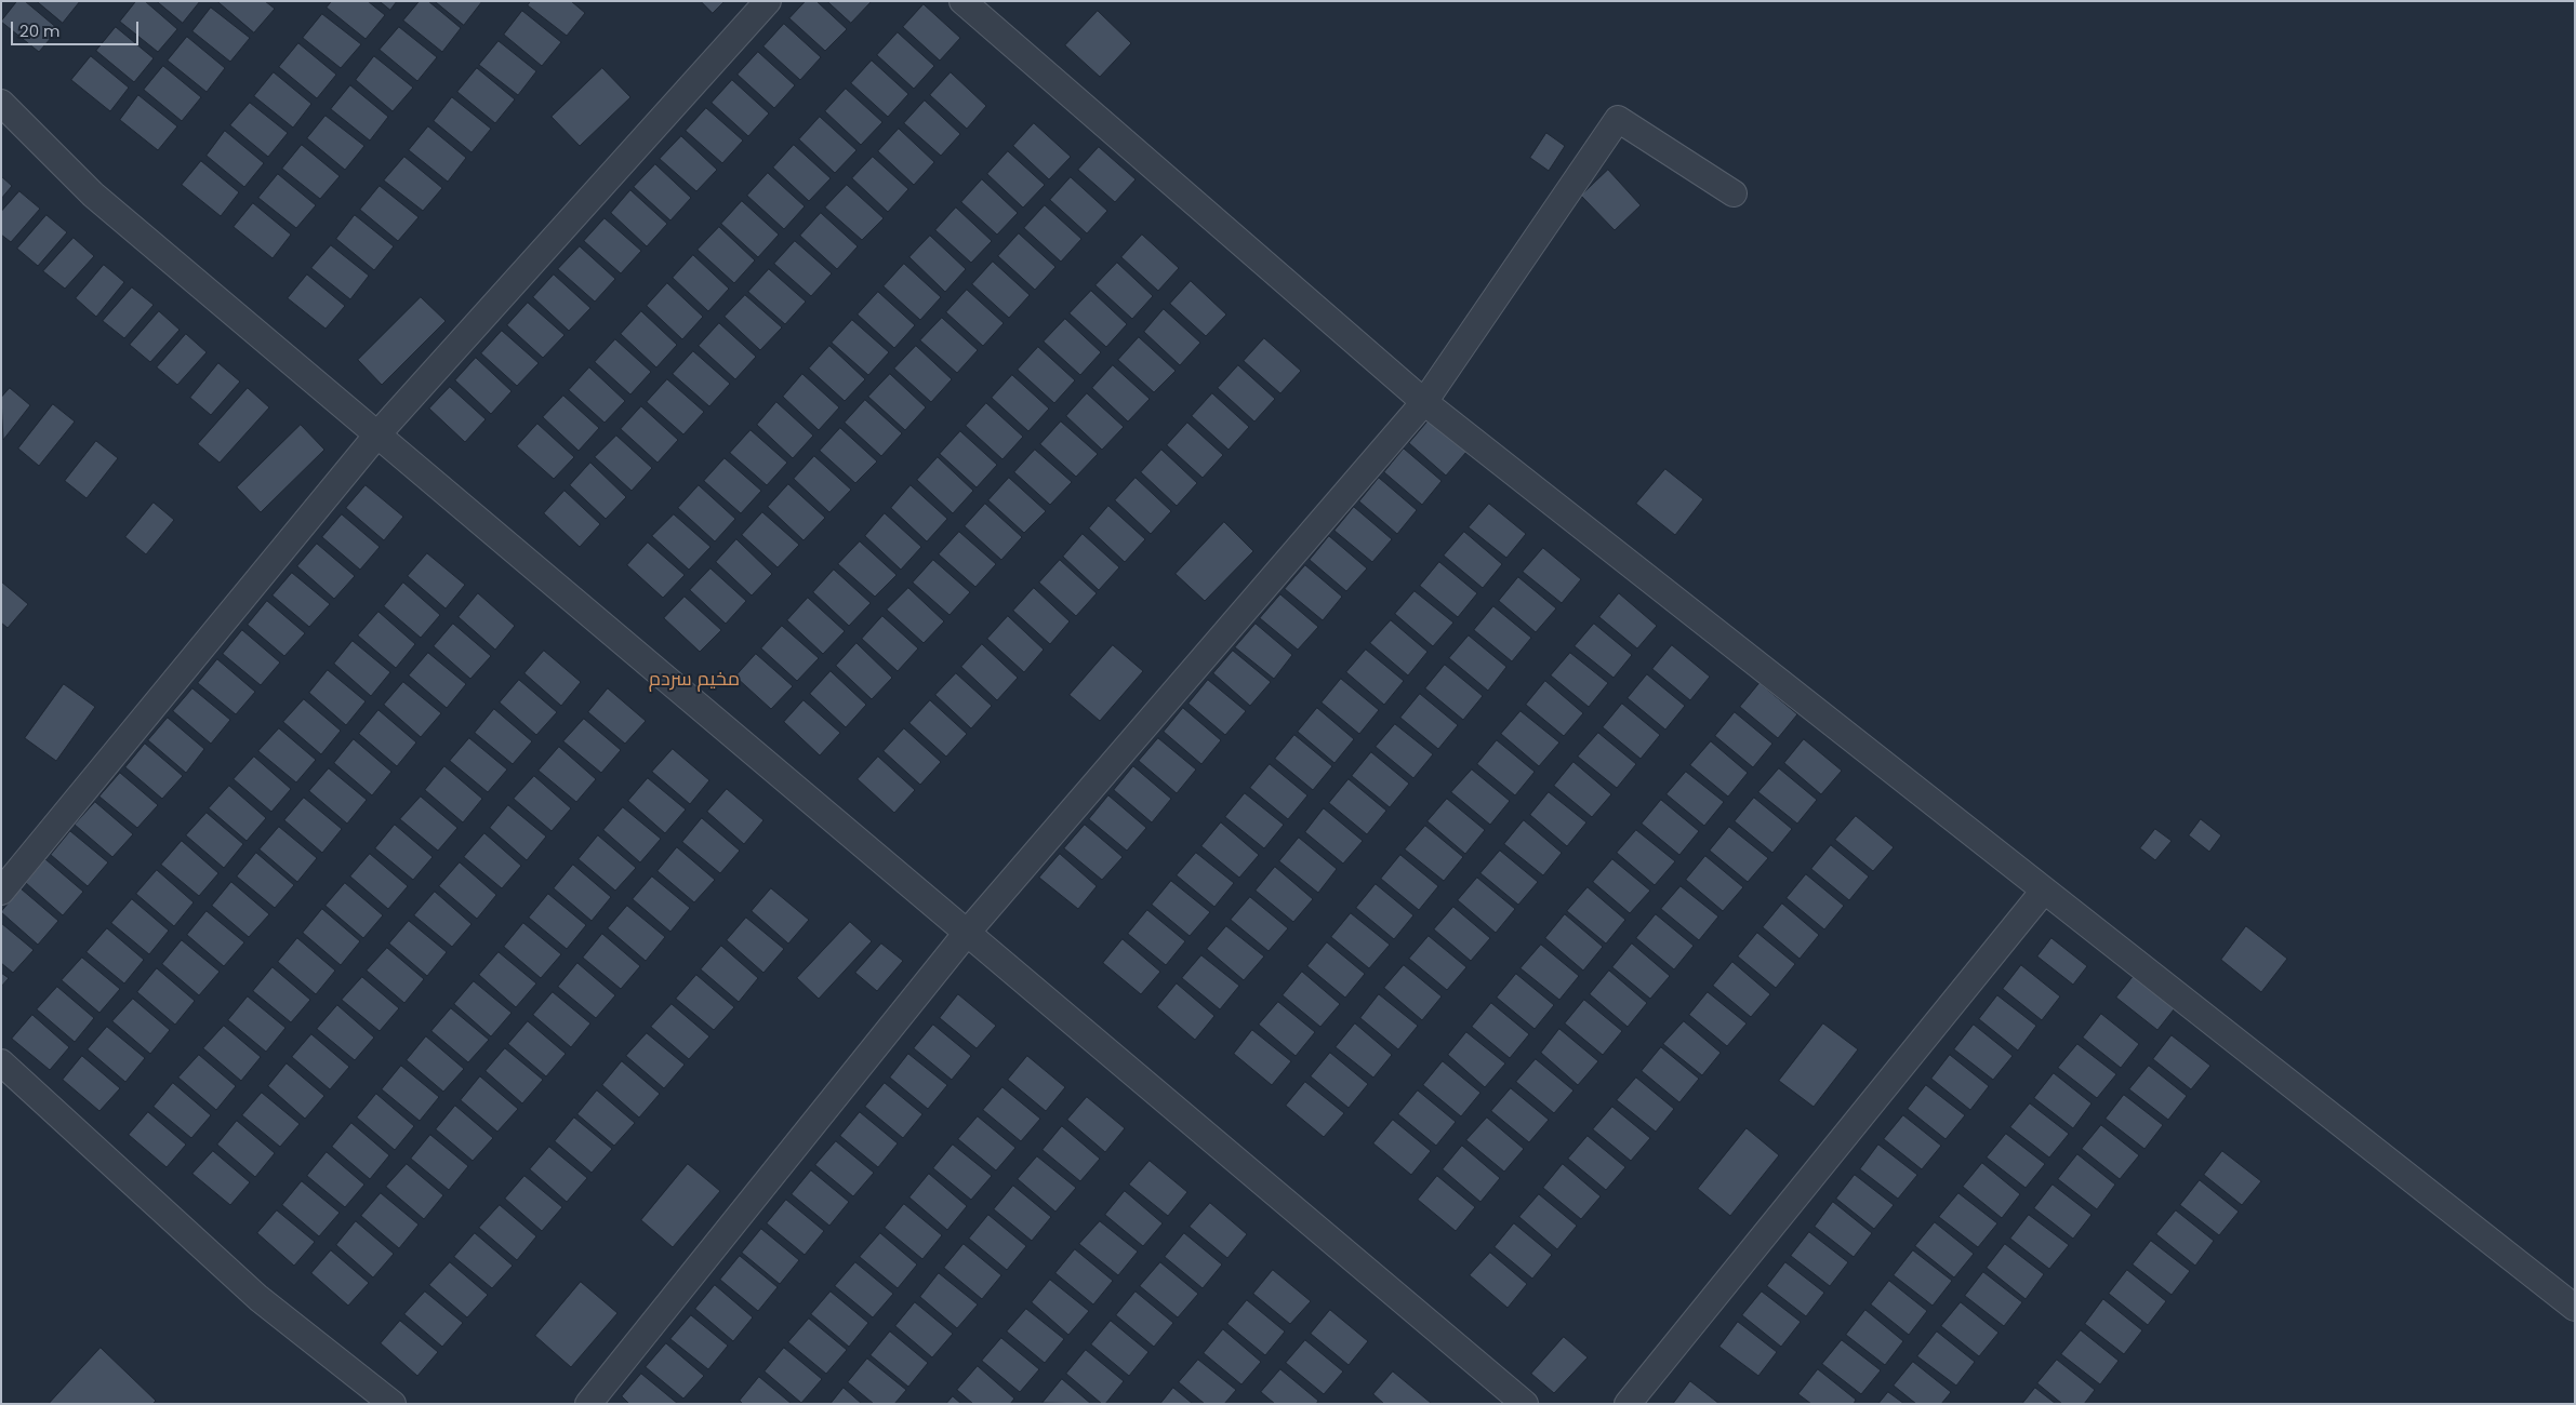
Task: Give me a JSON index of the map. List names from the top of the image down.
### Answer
{
  "districts": ["مخيم سردم"],
  "scale_bar": "20 m"
}
